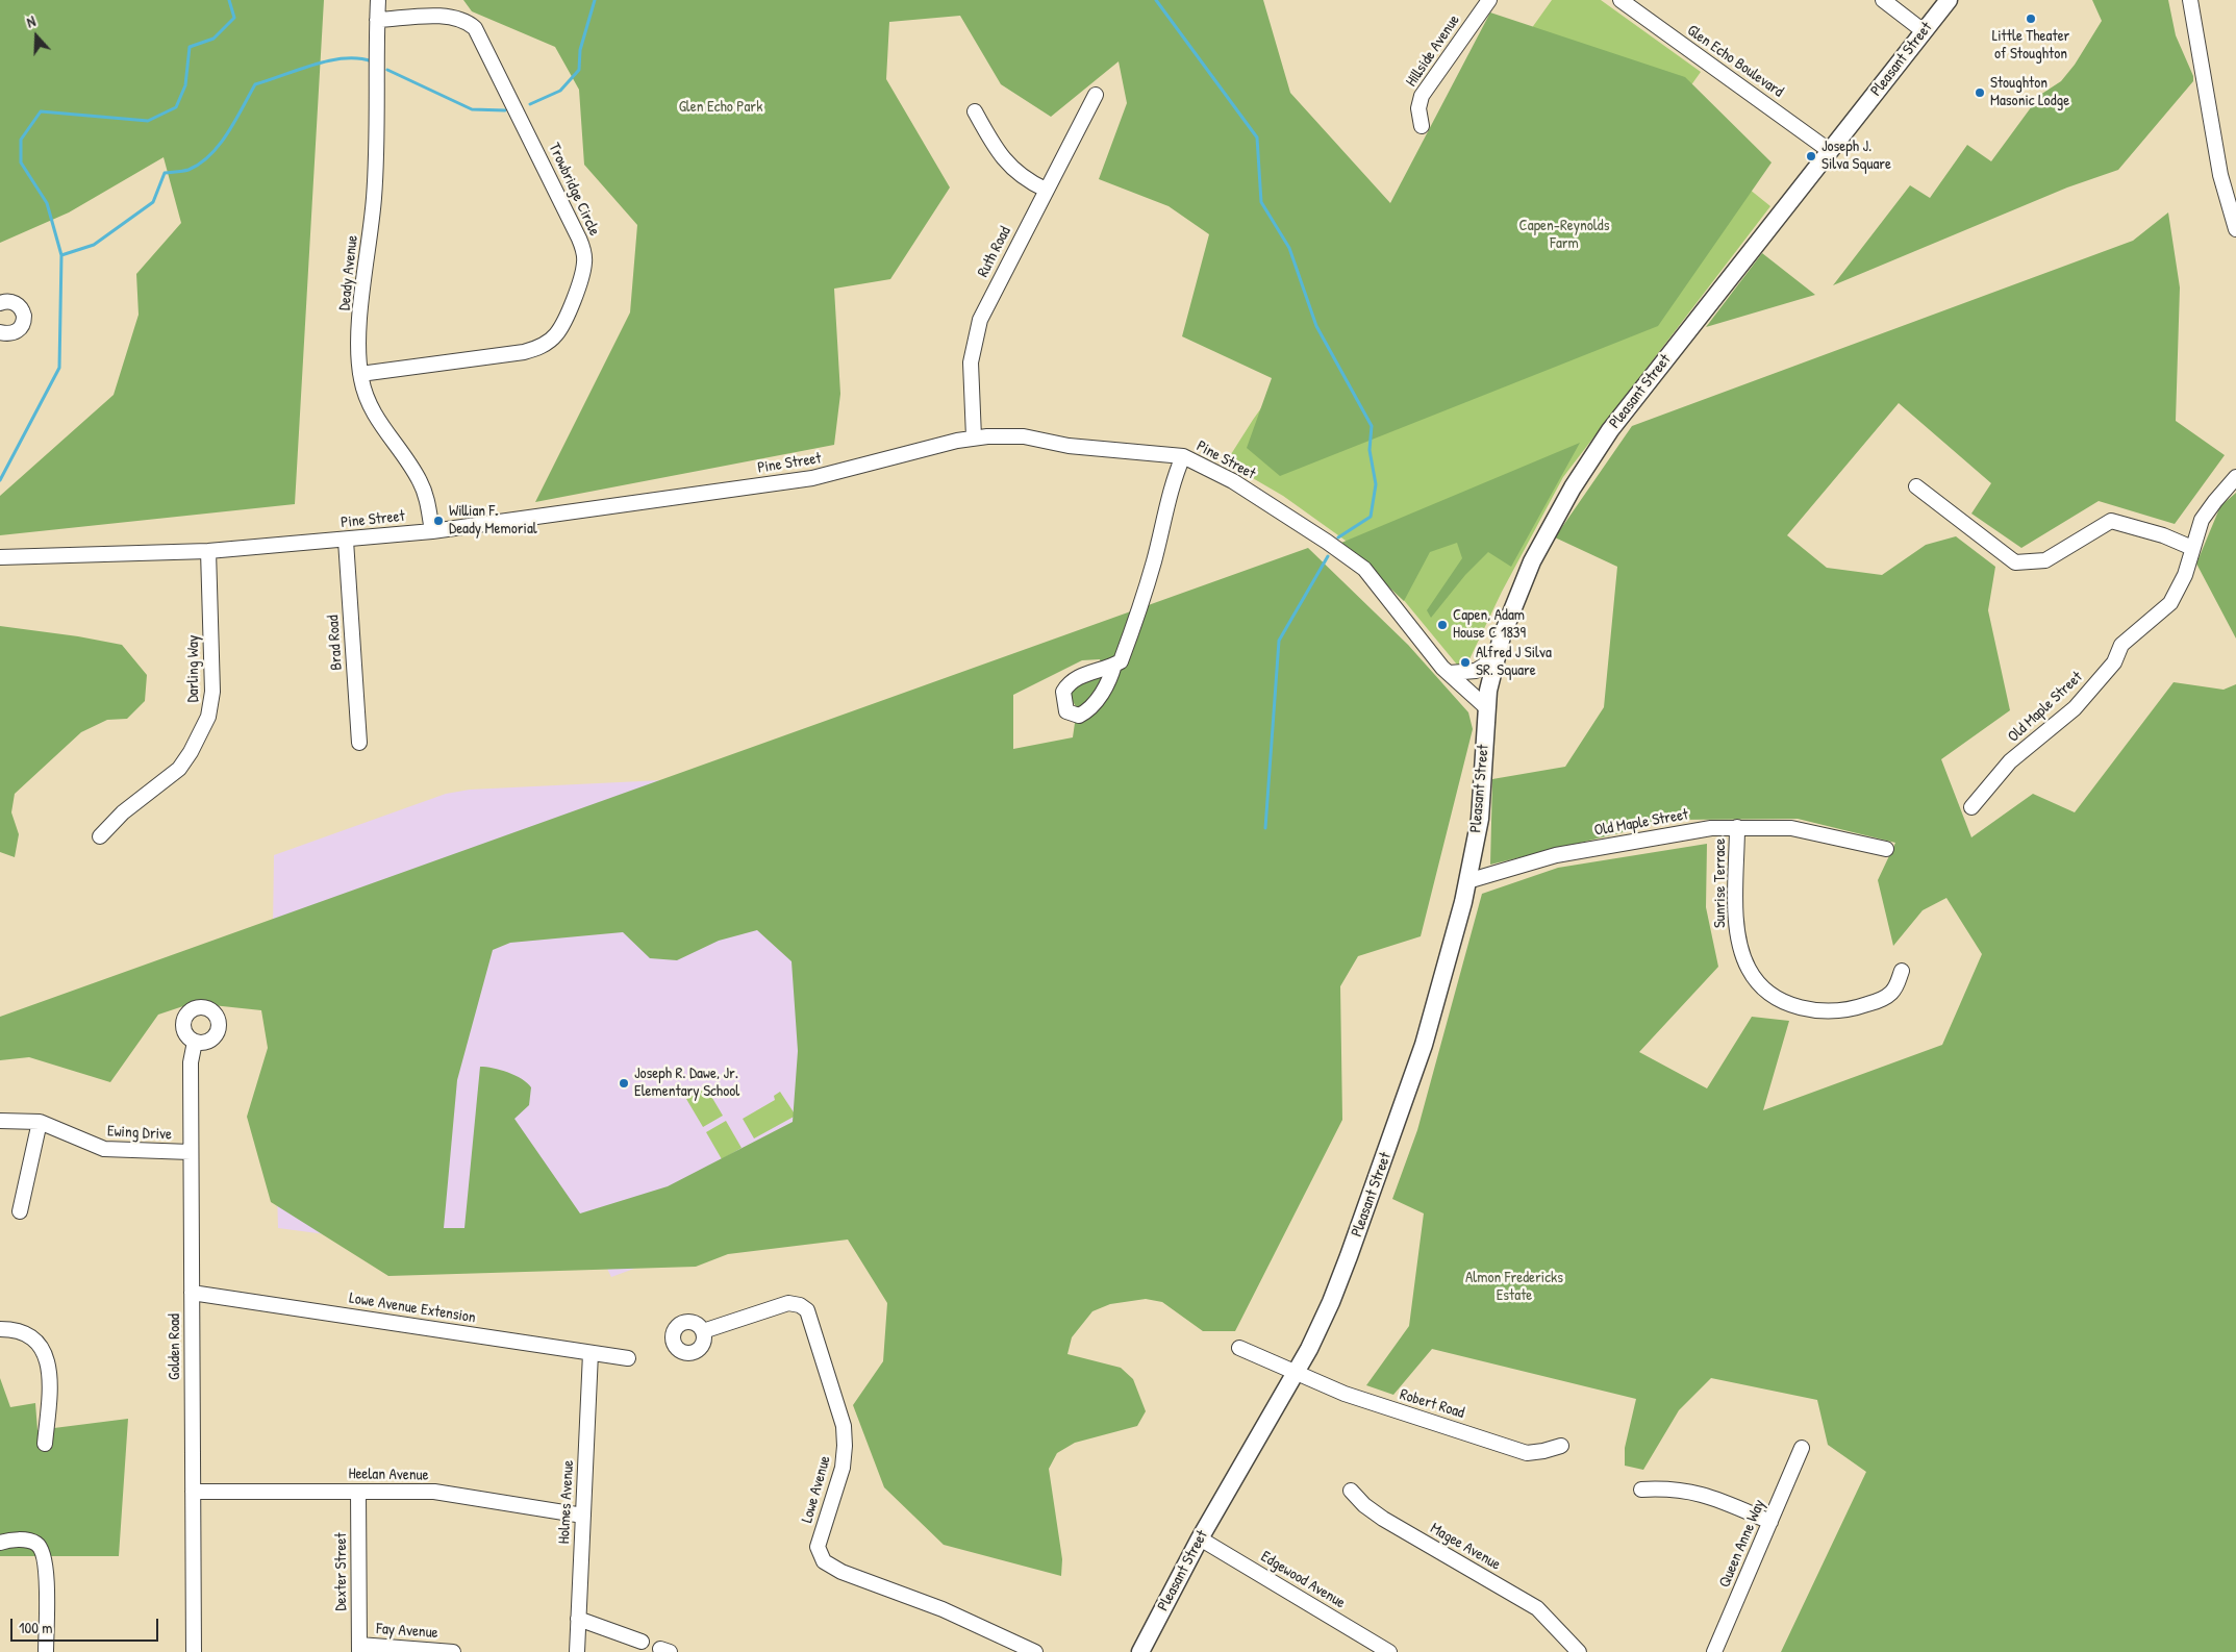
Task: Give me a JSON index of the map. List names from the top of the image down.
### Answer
{
  "streets": {
    "main road": ["Pleasant Street"],
    "street": [
      "Hillside Avenue",
      "Glen Echo Boulevard",
      "Trowbridge Circle",
      "Ruth Road",
      "Deady Avenue",
      "Pine Street",
      "Brad Road",
      "Darling Way",
      "Old Maple Street",
      "Sunrise Terrace",
      "Ewing Drive",
      "Lowe Avenue Extension",
      "Golden Road",
      "Robert Road",
      "Heelan Avenue",
      "Lowe Avenue",
      "Holmes Avenue",
      "Queen Anne Way",
      "Magee Avenue",
      "Dexter Street",
      "Edgewood Avenue",
      "Fay Avenue"
    ]
  },
  "crossings": [
    ["Pleasant Street", "Glen Echo Boulevard"],
    ["Pleasant Street", "Pine Street"],
    ["Pleasant Street", "Old Maple Street"],
    ["Pleasant Street", "Robert Road"],
    ["Pleasant Street", "Edgewood Avenue"],
    ["Trowbridge Circle", "Deady Avenue"],
    ["Ruth Road", "Pine Street"],
    ["Deady Avenue", "Pine Street"],
    ["Pine Street", "Brad Road"],
    ["Pine Street", "Darling Way"],
    ["Old Maple Street", "Sunrise Terrace"],
    ["Ewing Drive", "Golden Road"],
    ["Lowe Avenue Extension", "Golden Road"],
    ["Lowe Avenue Extension", "Holmes Avenue"],
    ["Golden Road", "Heelan Avenue"],
    ["Heelan Avenue", "Holmes Avenue"],
    ["Heelan Avenue", "Dexter Street"],
    ["Dexter Street", "Fay Avenue"]
  ],
  "parks": ["Glen Echo Park", "Capen-Reynolds Farm", "Almon Fredericks Estate"],
  "places": [
    "Little Theater of Stoughton",
    "Stoughton Masonic Lodge",
    "Joseph J. Silva Square",
    "Willian F. Deady Memorial",
    "Capen, Adam House C 1839",
    "Alfred J Silva SR. Square",
    "Joseph R. Dawe, Jr. Elementary School"
  ],
  "scale_bar": "100 m",
  "north": "top"
}
